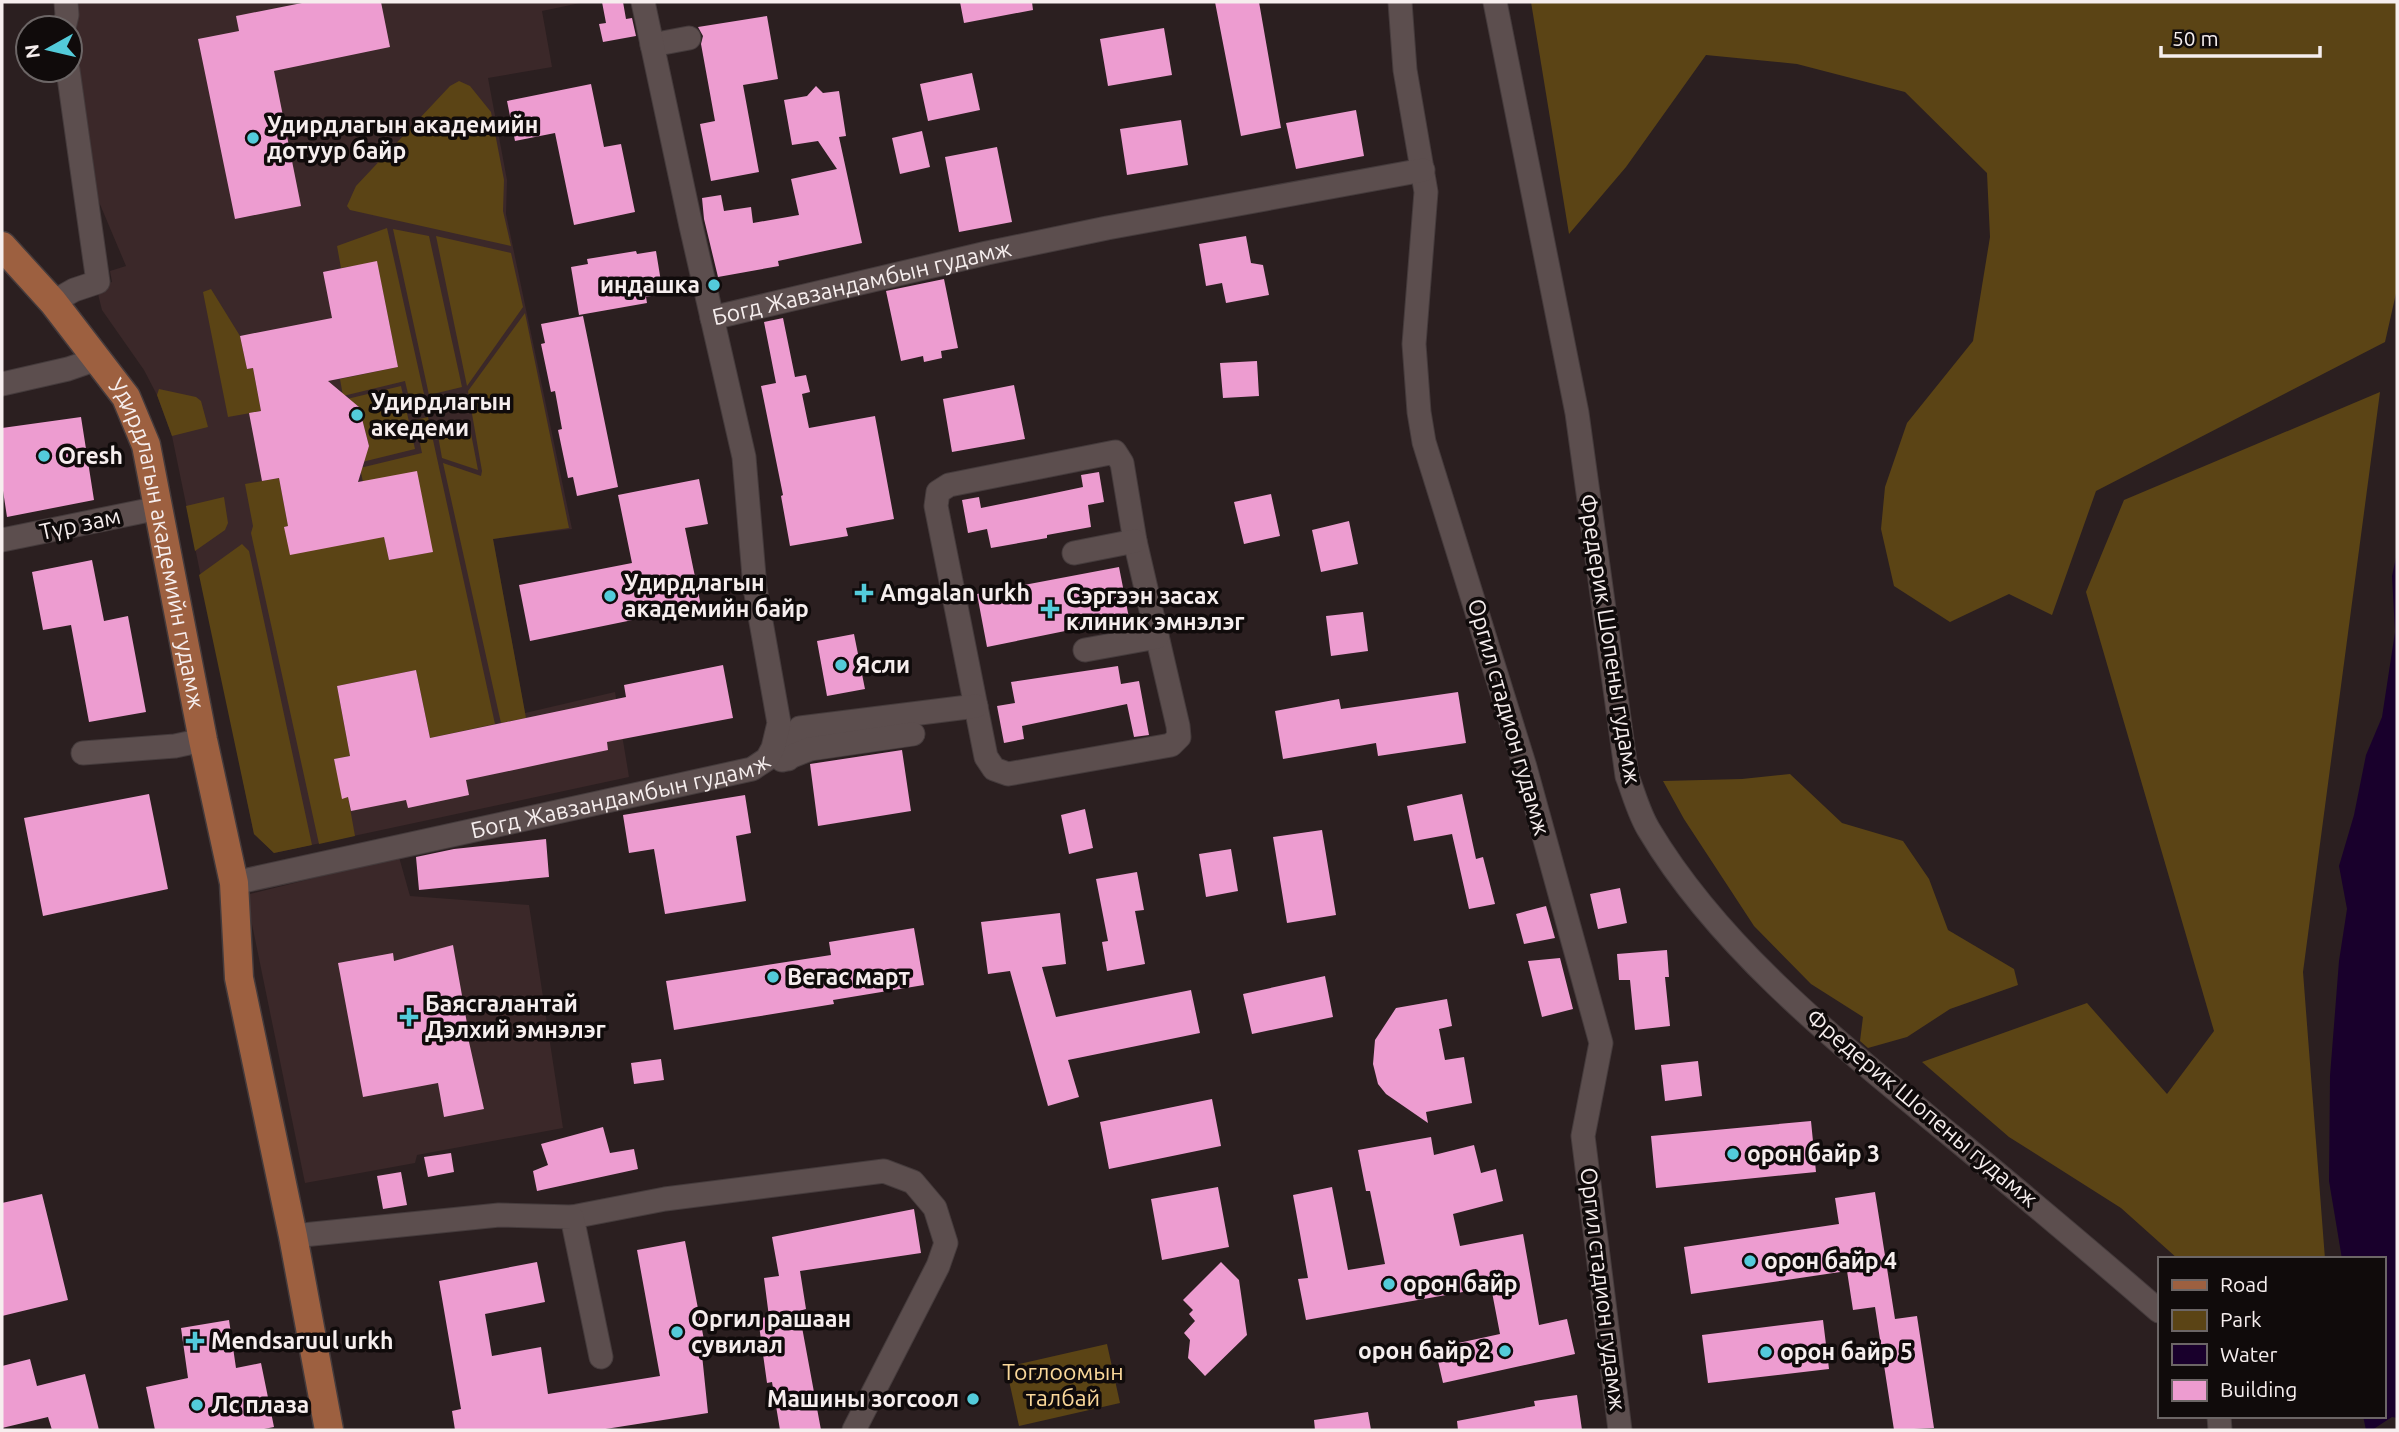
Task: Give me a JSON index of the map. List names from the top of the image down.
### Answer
{
  "streets": {
    "main road": ["Удирдлагын академийн гудамж"],
    "street": [
      "Богд Жавзандамбын гудамж",
      "Түр зам",
      "Фредерик Шопены гудамж",
      "Оргил стадион гудамж"
    ]
  },
  "crossings": [
    ["Богд Жавзандамбын гудамж", "Удирдлагын академийн гудамж"],
    ["Богд Жавзандамбын гудамж", "Оргил стадион гудамж"],
    ["Түр зам", "Удирдлагын академийн гудамж"]
  ],
  "parks": ["Тоглоомын талбай"],
  "places": {
    "other": [
      "Удирдлагын академийн дотуур байр",
      "индашка",
      "Удирдлагын акедеми",
      "Oresh",
      "Удирдлагын академийн байр",
      "Ясли",
      "Вегас март",
      "орон байр 3",
      "орон байр 4",
      "орон байр",
      "Оргил рашаан сувилал",
      "орон байр 2",
      "орон байр 5",
      "Машины зогсоол",
      "Лс плаза"
    ],
    "health": [
      "Amgalan urkh",
      "Сэргээн засах клиник эмнэлэг",
      "Баясгалантай Дэлхий эмнэлэг",
      "Mendsaruul urkh"
    ]
  },
  "legend": [
    "Road",
    "Park",
    "Water",
    "Building"
  ],
  "scale_bar": "50 m",
  "north": "left"
}
